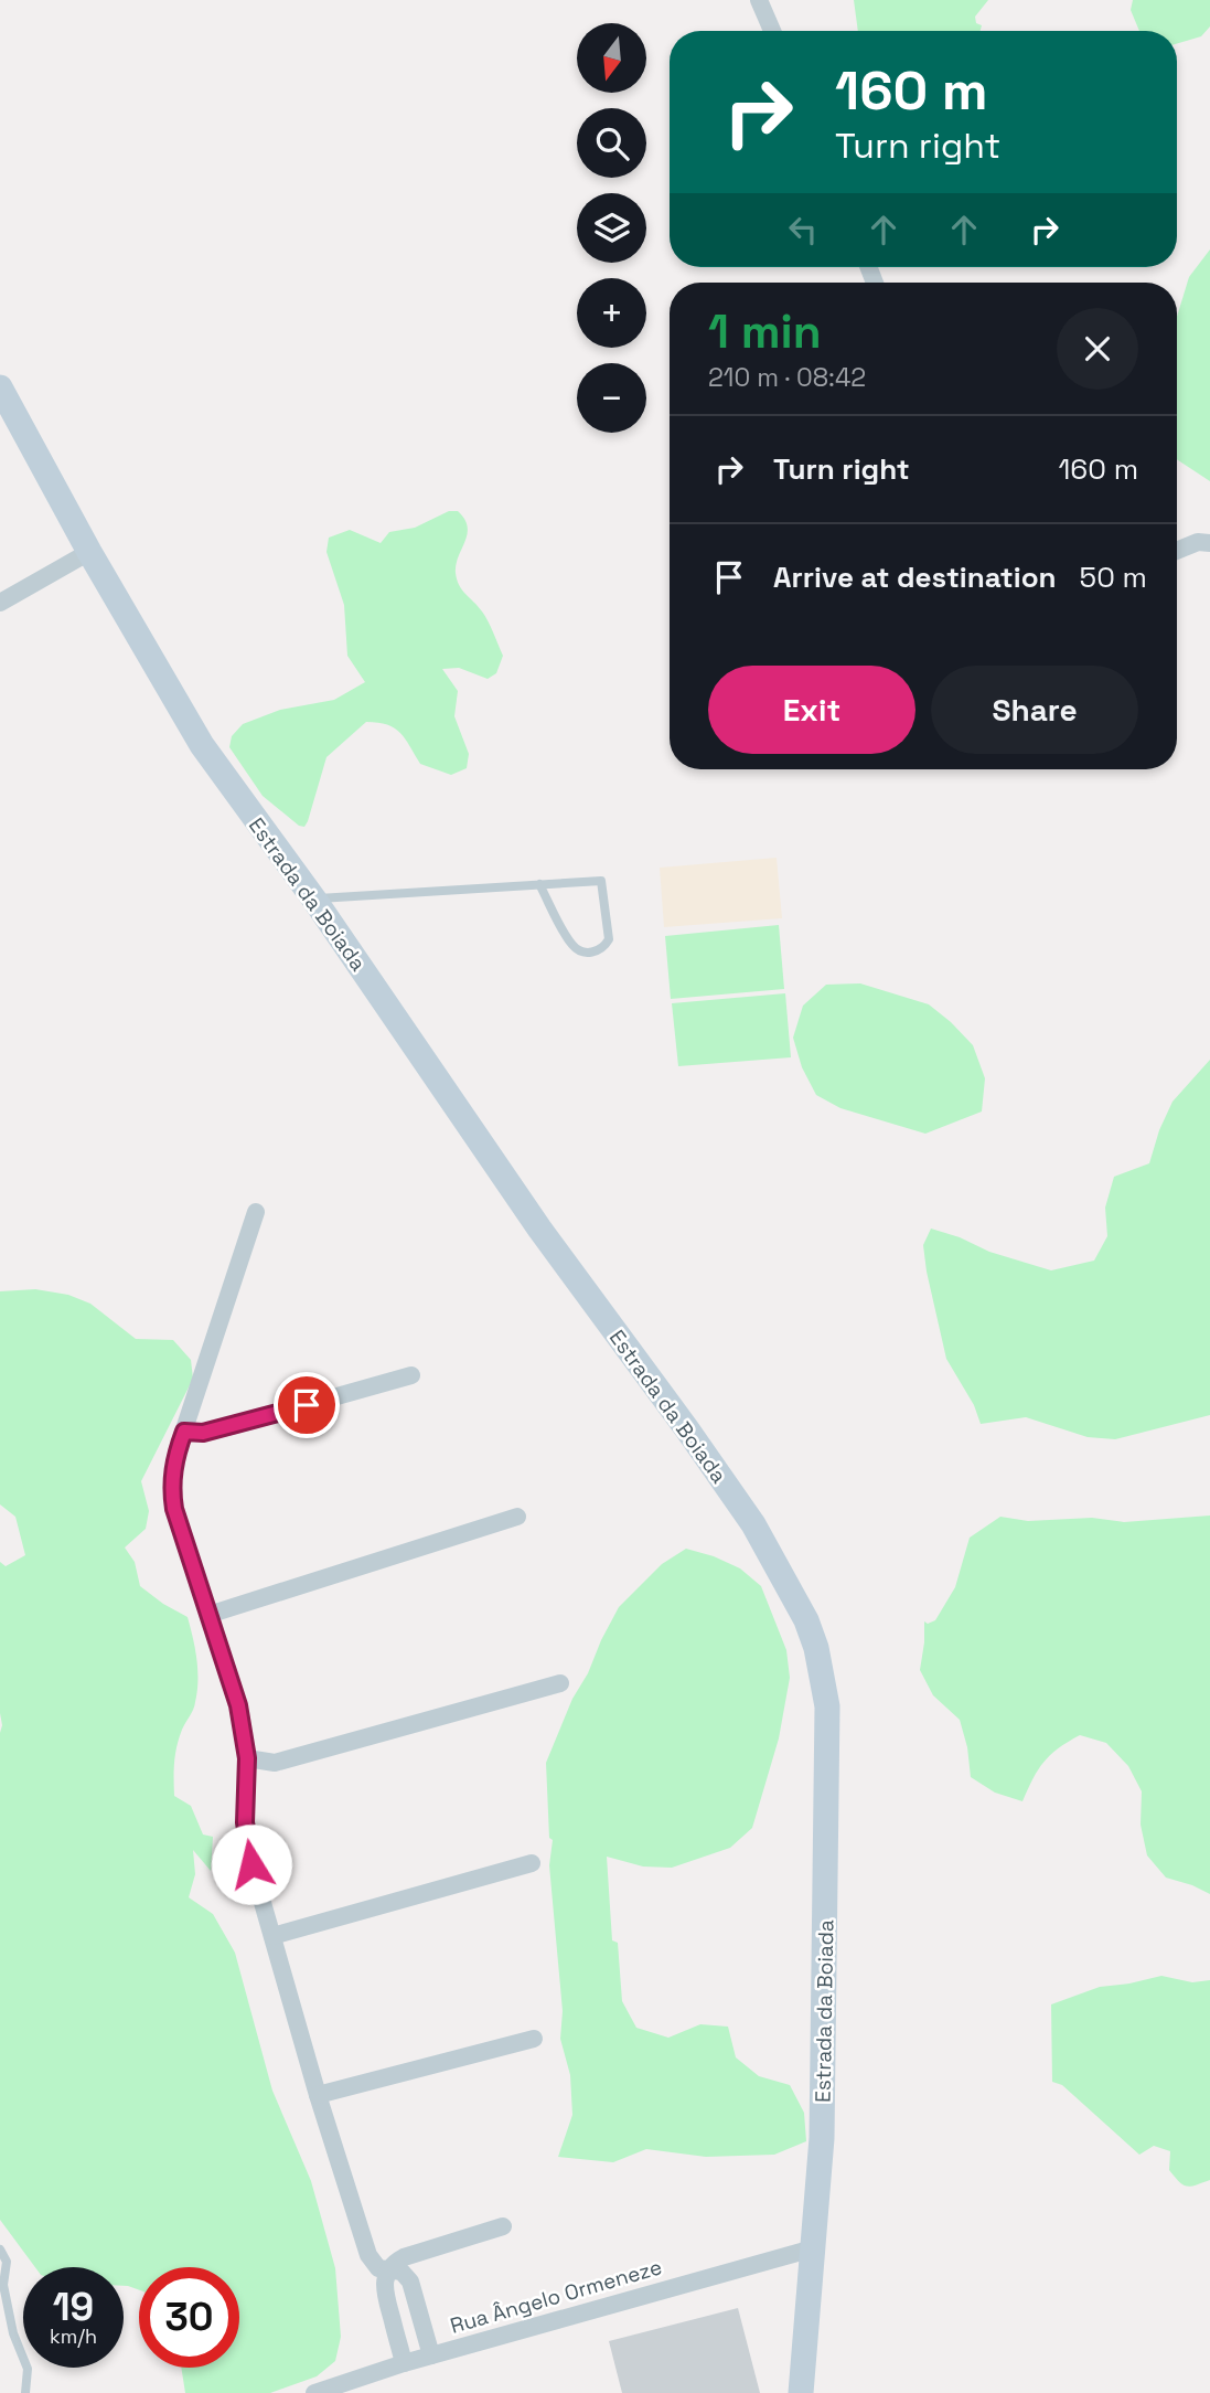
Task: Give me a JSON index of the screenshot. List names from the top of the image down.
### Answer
{
  "streets": {
    "main road": ["Estrada da Boiada"],
    "street": ["Rua Ângelo Ormeneze"]
  },
  "crossings": [
    ["Estrada da Boiada", "Rua Ângelo Ormeneze"]
  ],
  "north": "bottom",
  "page": {
    "map_buttons": ["+", "−"],
    "turn": ["160 m", "Turn right"],
    "heading": ["1 min", "210 m · 08:42"],
    "list": [
      {
        "name": "Turn right",
        "value": "160 m"
      },
      {
        "name": "Arrive at destination",
        "value": "50 m"
      }
    ],
    "buttons": ["Exit", "Share"],
    "speed": "19 km/h",
    "limit": "30"
  }
}
